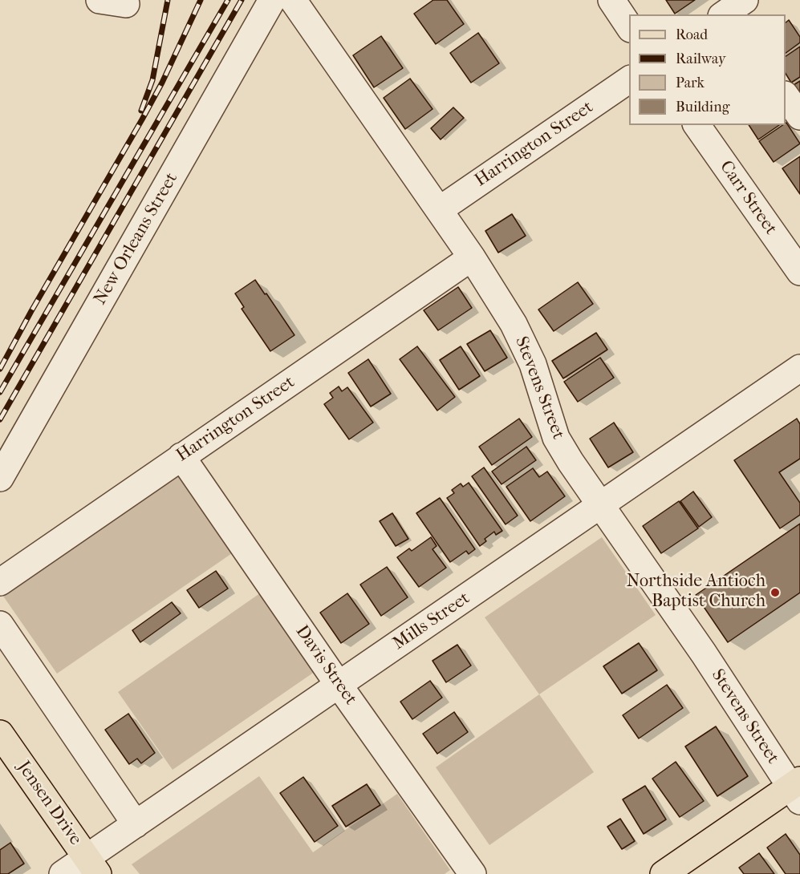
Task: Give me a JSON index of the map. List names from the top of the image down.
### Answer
{
  "streets": {
    "main road": ["Jensen Drive"],
    "street": [
      "Harrington Street",
      "Carr Street",
      "New Orleans Street",
      "Stevens Street",
      "Mills Street",
      "Davis Street"
    ]
  },
  "crossings": [
    ["Harrington Street", "Stevens Street"],
    ["Harrington Street", "Davis Street"],
    ["Stevens Street", "Mills Street"],
    ["Mills Street", "Davis Street"],
    ["Mills Street", "Jensen Drive"]
  ],
  "places": ["Northside Antioch Baptist Church"],
  "legend": [
    "Road",
    "Railway",
    "Park",
    "Building"
  ]
}
